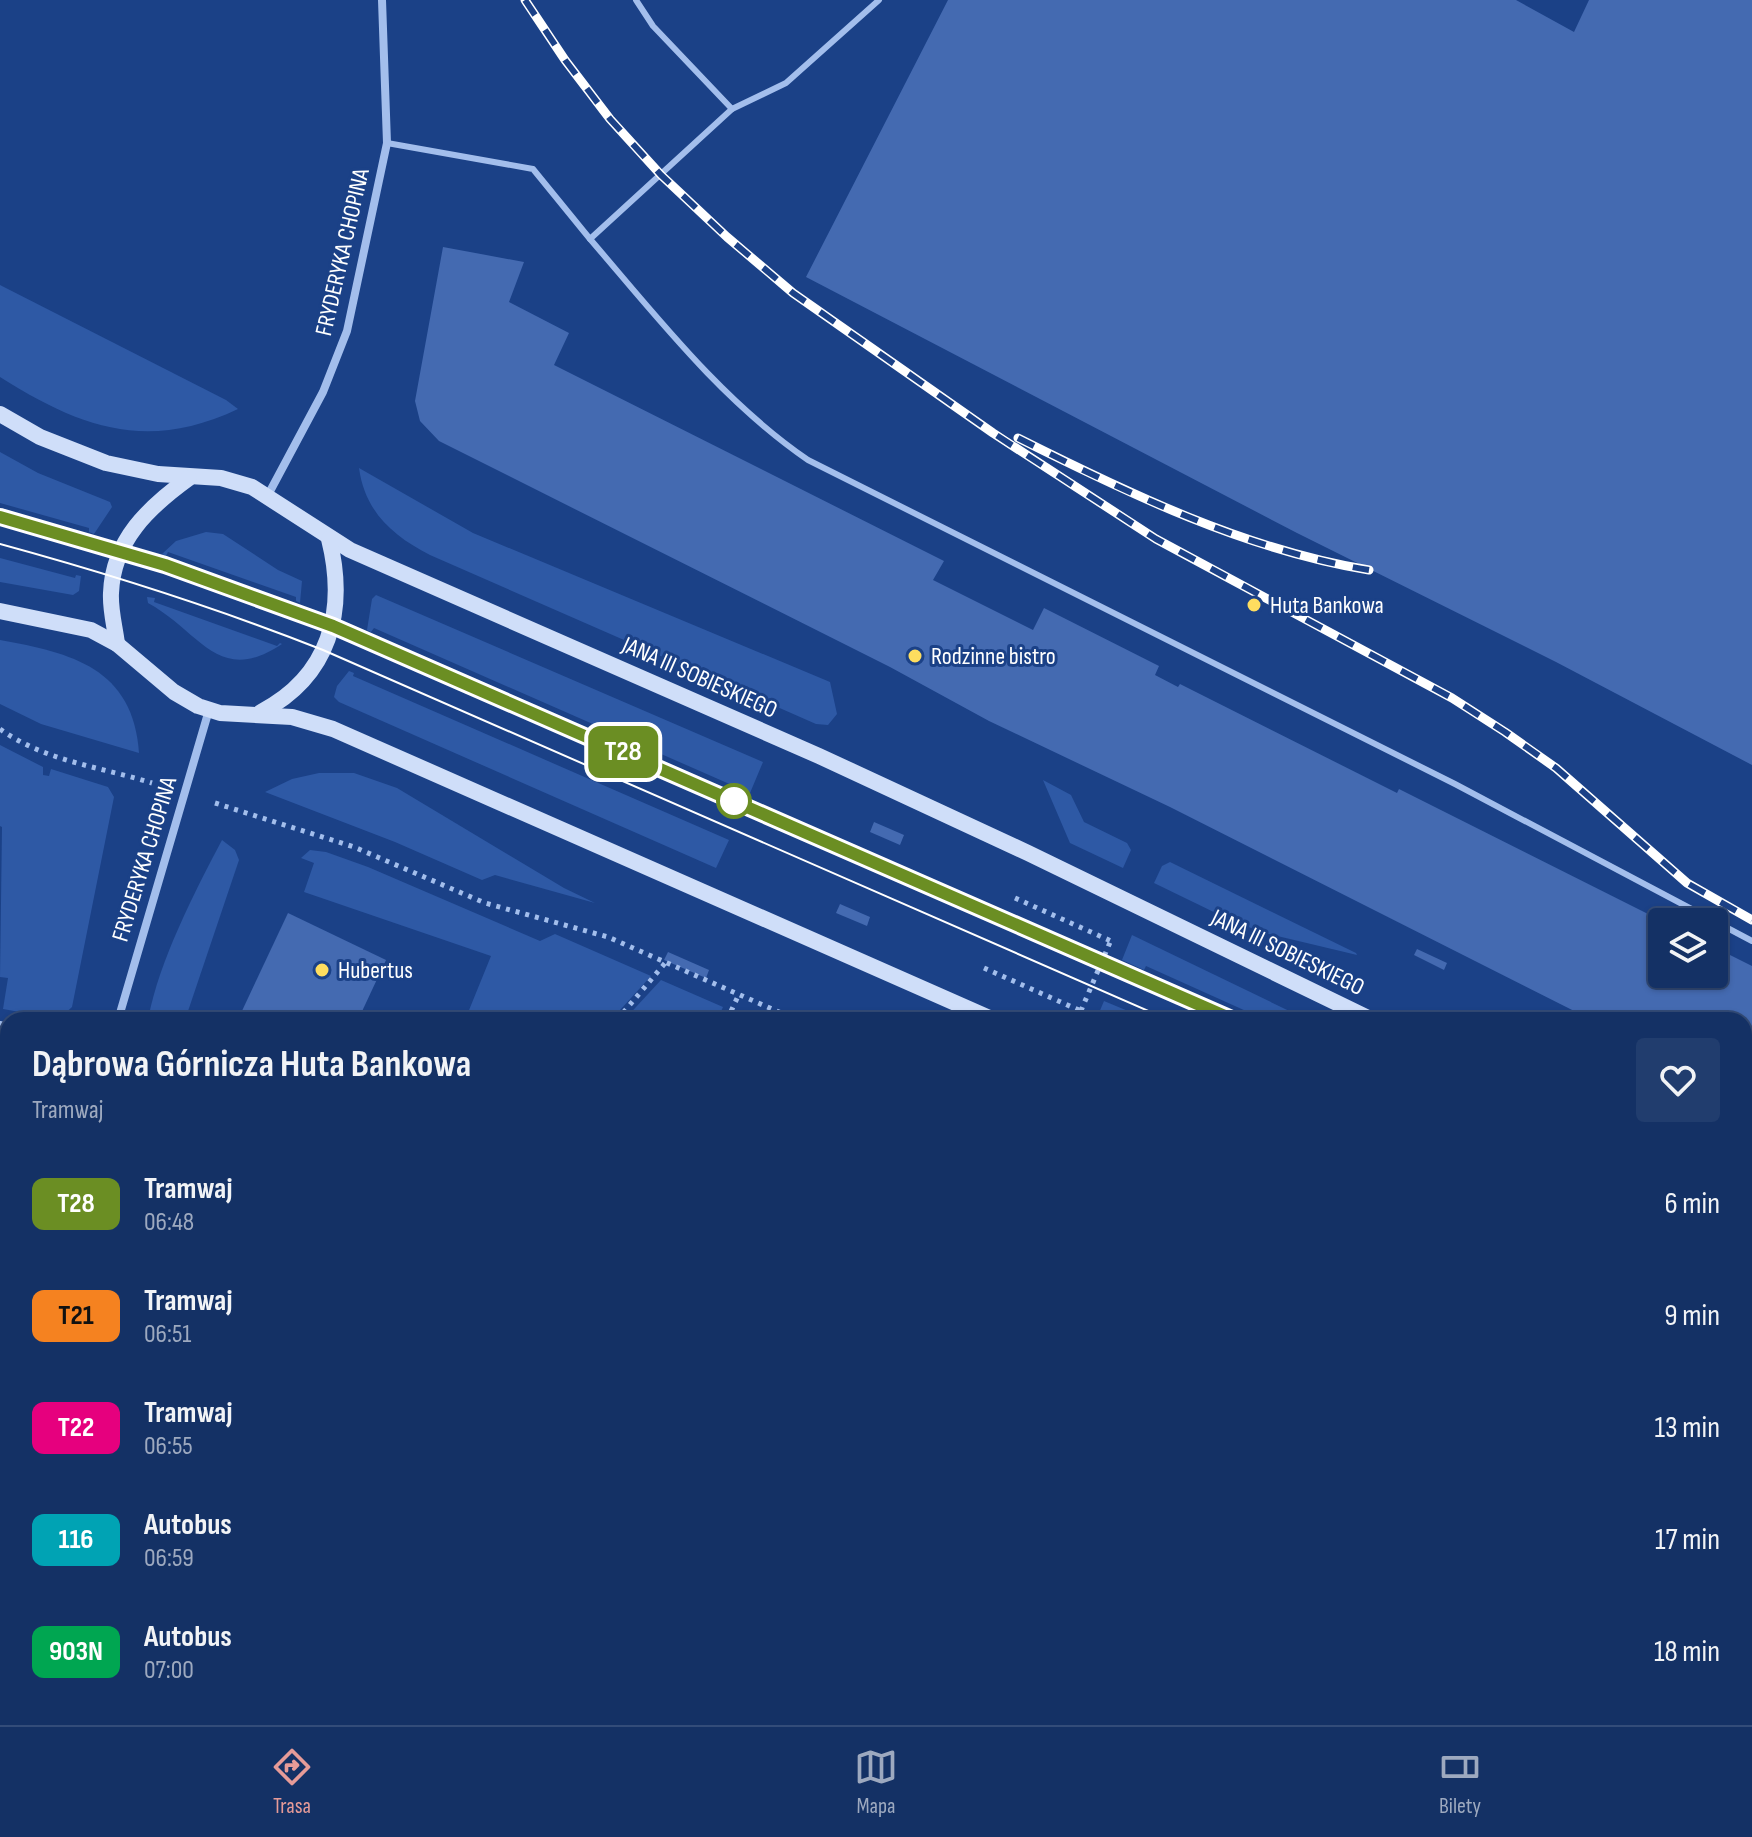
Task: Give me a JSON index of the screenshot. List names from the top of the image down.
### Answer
{
  "streets": {
    "main road": ["JANA III SOBIESKIEGO"],
    "street": ["FRYDERYKA CHOPINA"]
  },
  "crossings": [
    ["FRYDERYKA CHOPINA", "JANA III SOBIESKIEGO"]
  ],
  "places": ["Huta Bankowa", "Rodzinne bistro", "Hubertus"],
  "lines": ["tram line T28"],
  "page": {
    "on_map": "T28",
    "heading": ["Dąbrowa Górnicza Huta Bankowa", "Tramwaj"],
    "list": [
      {
        "mark": "T28",
        "name": "Tramwaj",
        "note": "06:48",
        "value": "6 min"
      },
      {
        "mark": "T21",
        "name": "Tramwaj",
        "note": "06:51",
        "value": "9 min"
      },
      {
        "mark": "T22",
        "name": "Tramwaj",
        "note": "06:55",
        "value": "13 min"
      },
      {
        "mark": "116",
        "name": "Autobus",
        "note": "06:59",
        "value": "17 min"
      },
      {
        "mark": "903N",
        "name": "Autobus",
        "note": "07:00",
        "value": "18 min"
      }
    ],
    "tabs": ["Trasa", "Mapa", "Bilety"]
  }
}
